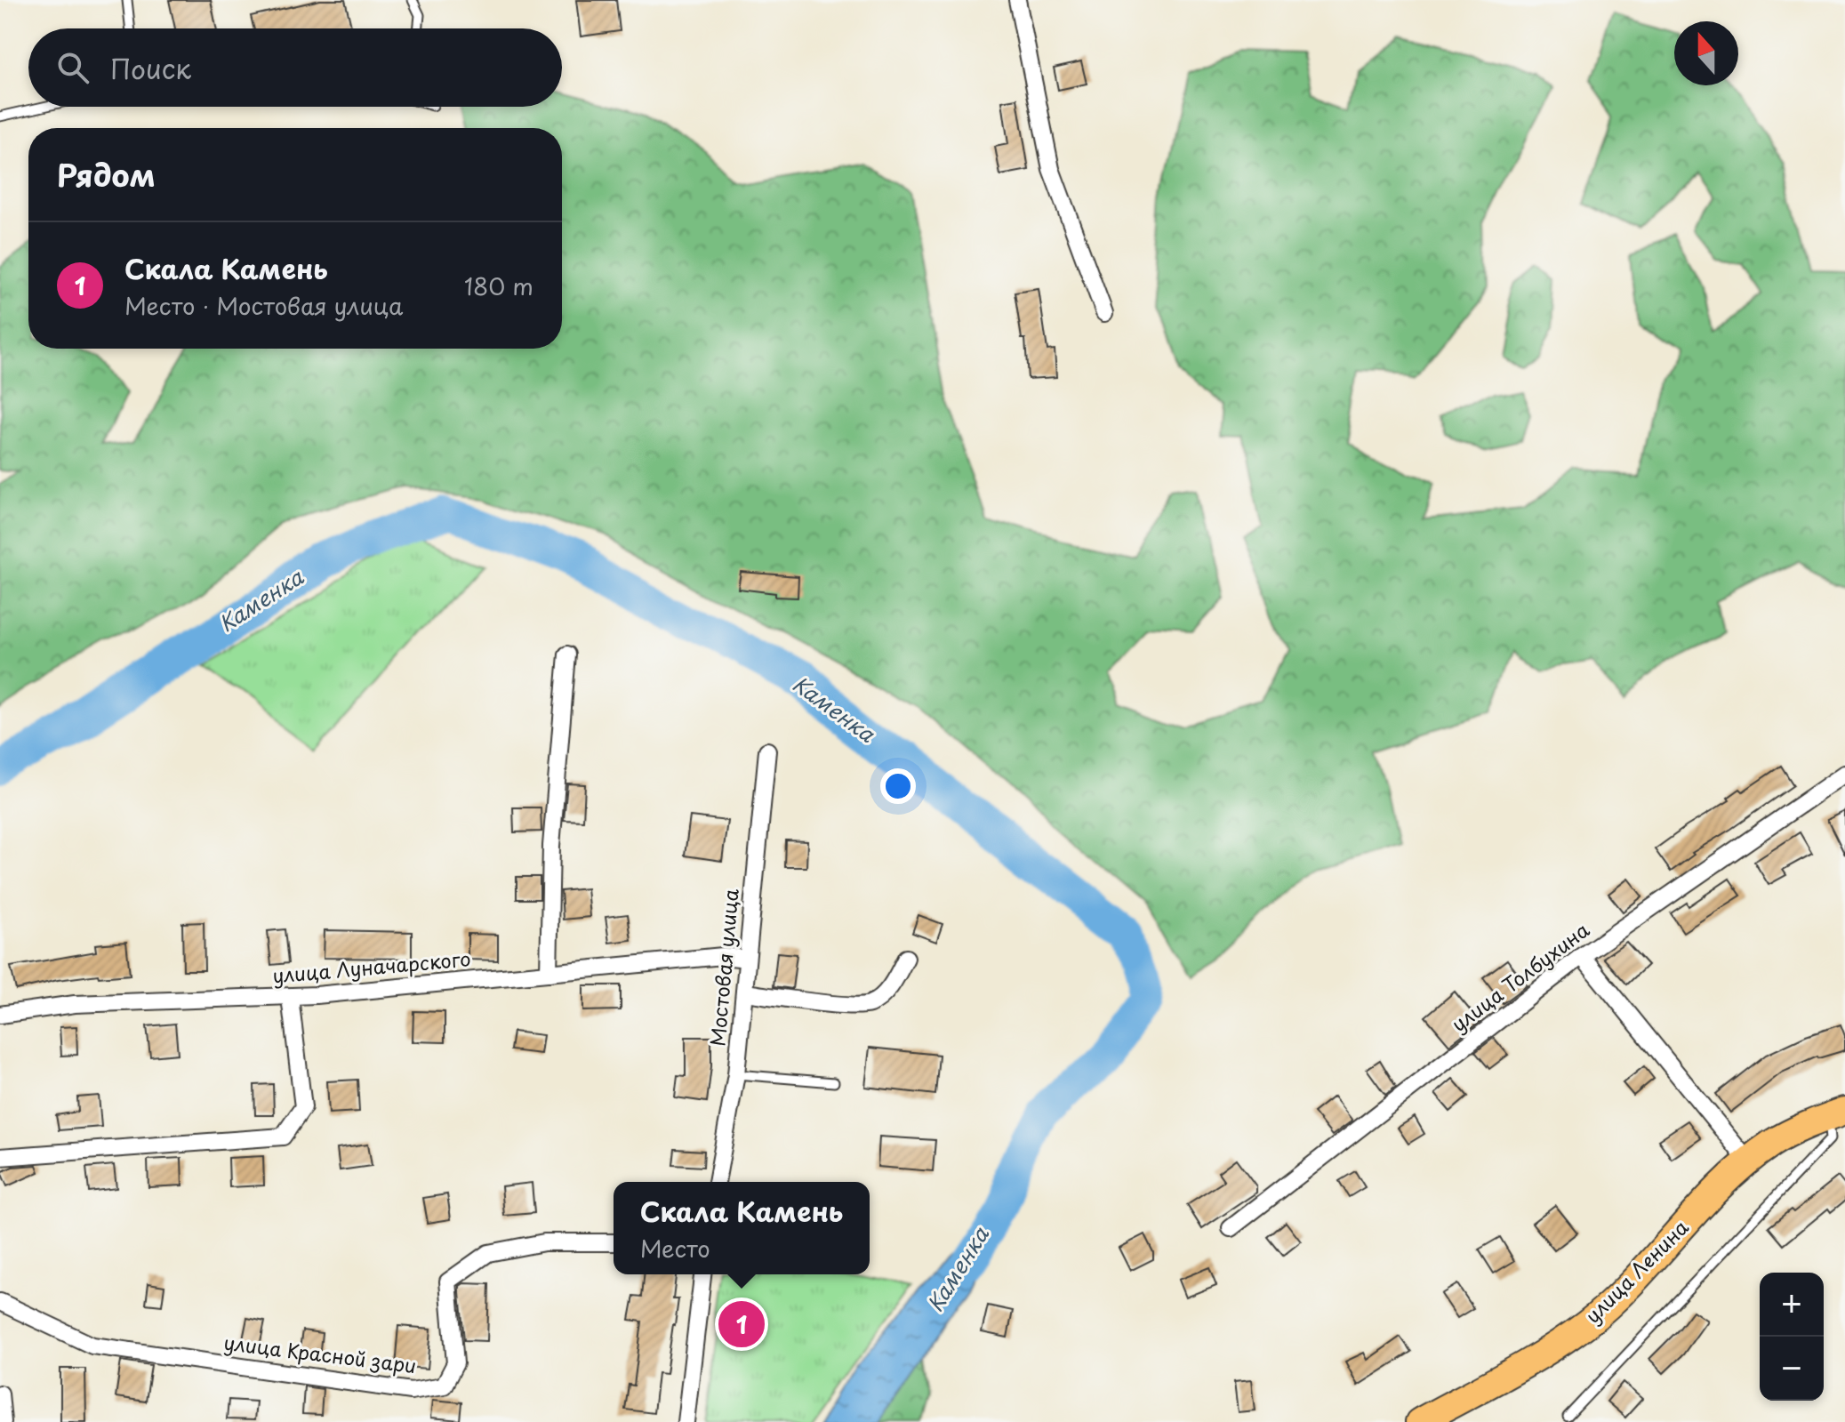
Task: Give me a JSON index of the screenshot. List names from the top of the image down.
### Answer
{
  "streets": {
    "main road": ["улица Ленина"],
    "street": [
      "улица Луначарского",
      "Мостовая улица",
      "улица Толбухина",
      "улица Красной зари"
    ]
  },
  "crossings": [
    ["улица Луначарского", "Мостовая улица"]
  ],
  "water": ["Каменка"],
  "north": "top",
  "page": {
    "search": "Поиск",
    "heading": "Рядом",
    "list": [
      {
        "mark": "1",
        "name": "Скала Камень",
        "note": "Место · Мостовая улица",
        "value": "180 m"
      }
    ],
    "popup": ["Скала Камень", "Место"],
    "map_buttons": ["+", "−"],
    "pins": "1"
  }
}
